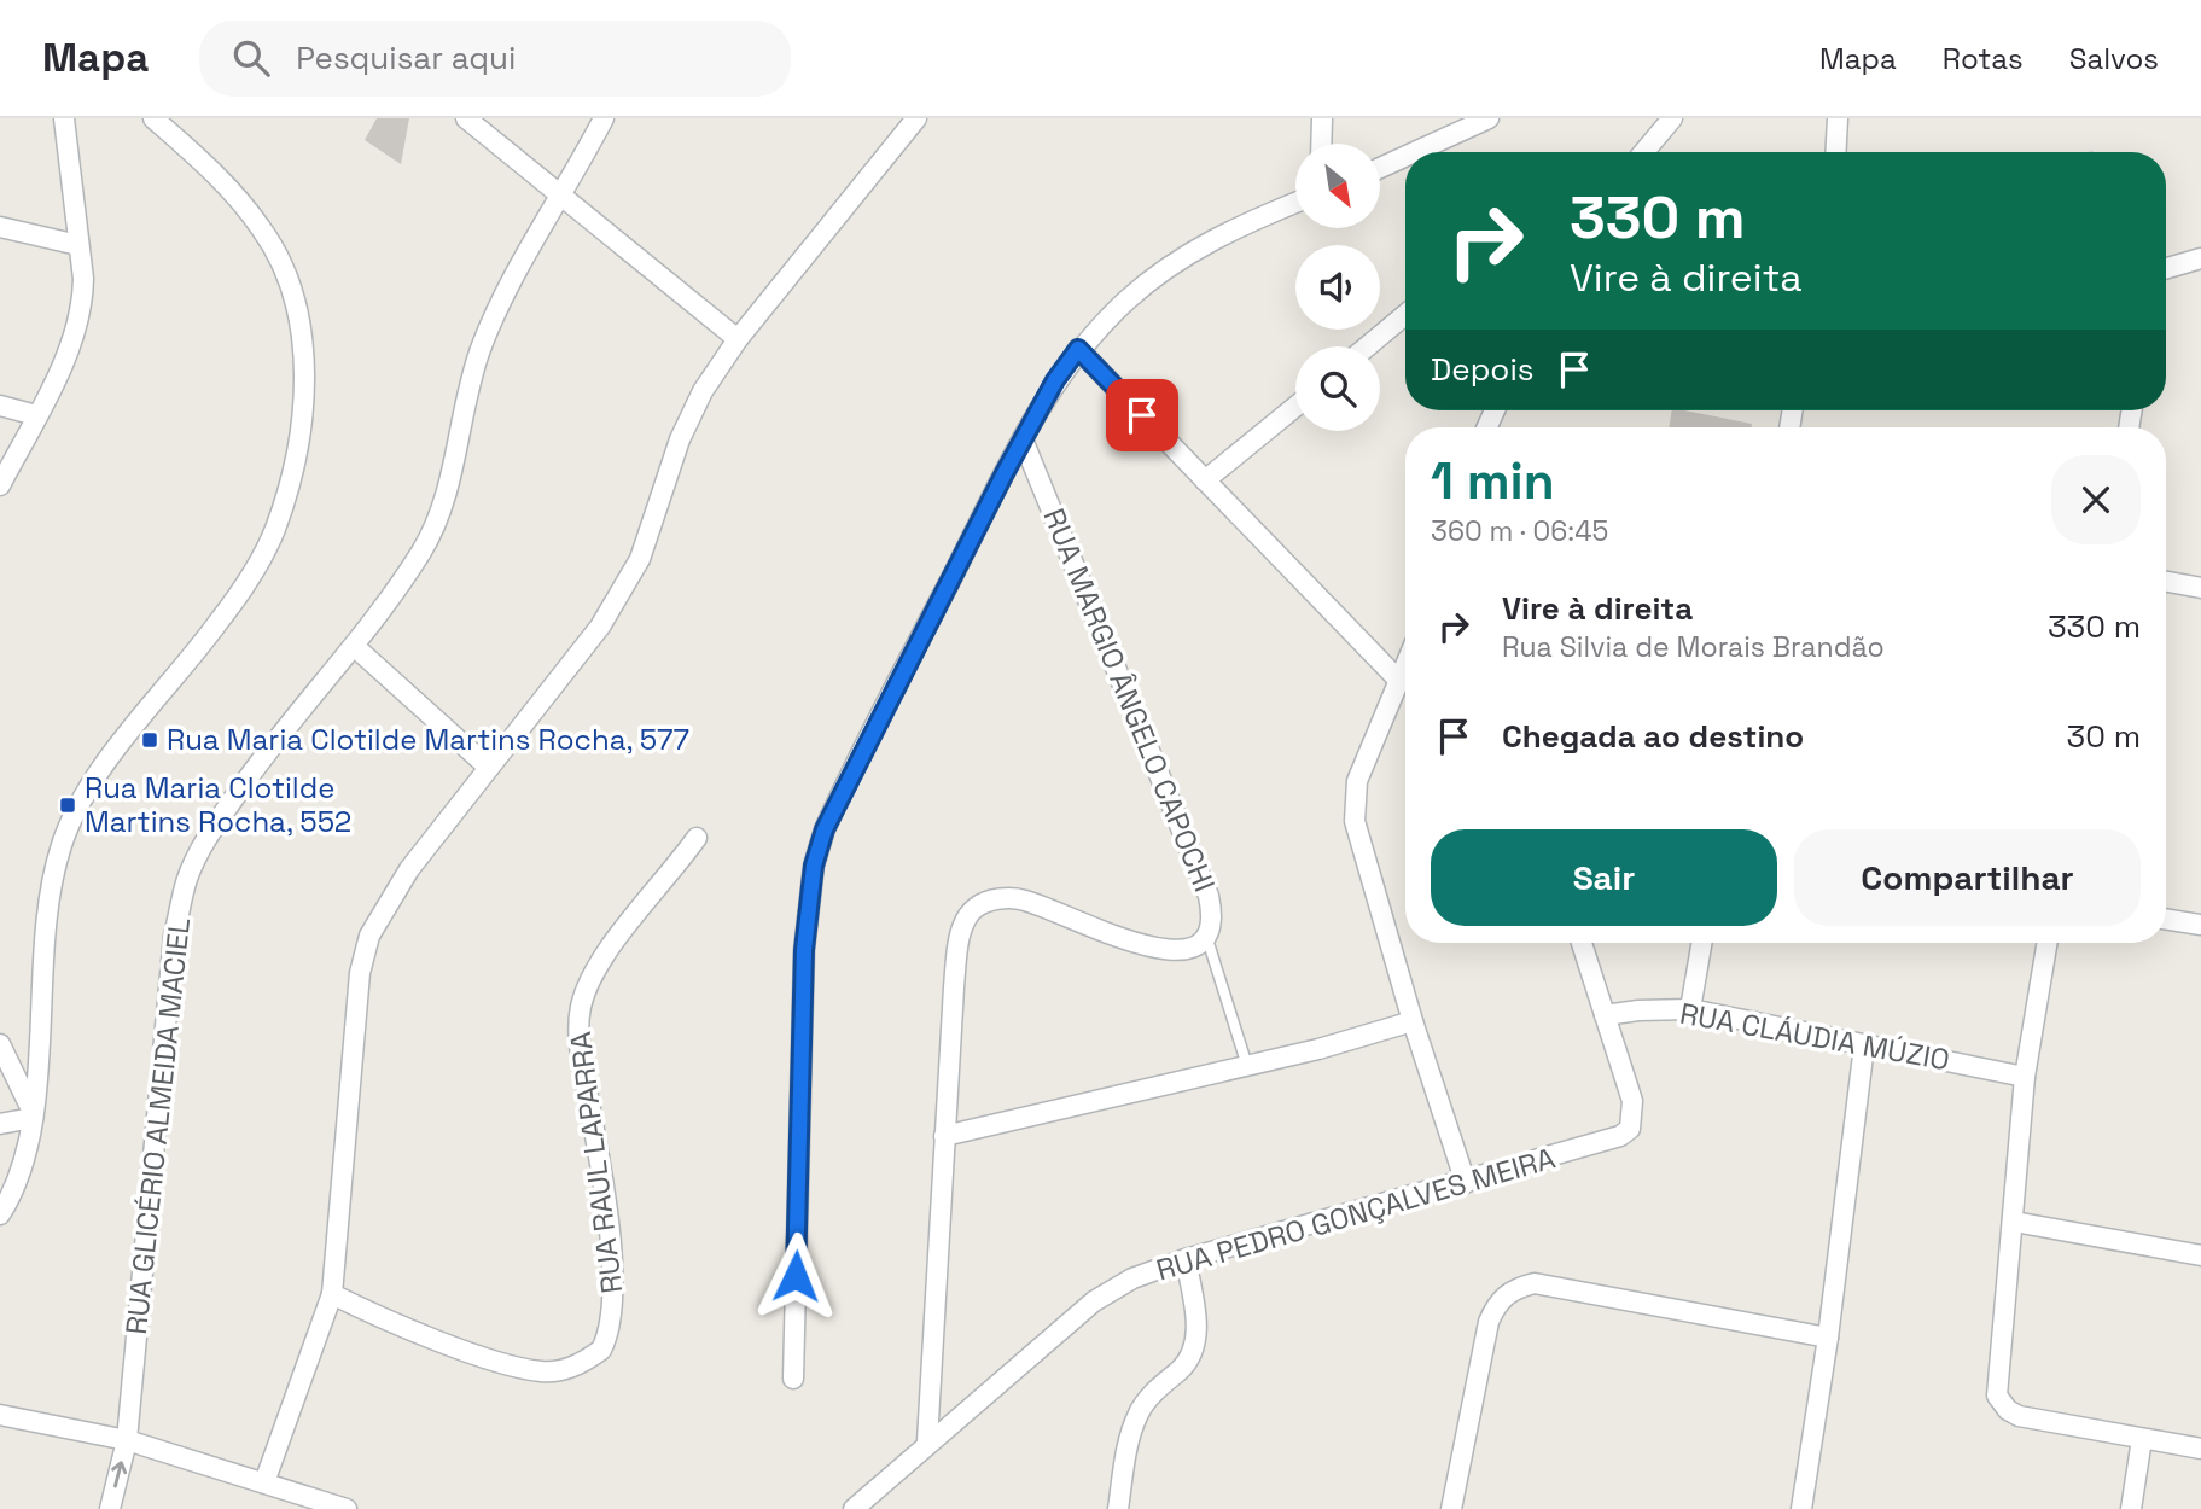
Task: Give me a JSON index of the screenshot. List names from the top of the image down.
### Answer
{
  "streets": {
    "street": [
      "RUA MARGIO ÂNGELO CAPOCHI",
      "RUA CLÁUDIA MÚZIO",
      "RUA GLICÉRIO ALMEIDA MACIEL",
      "RUA RAUL LAPARRA",
      "RUA PEDRO GONÇALVES MEIRA"
    ]
  },
  "crossings": [
    ["RUA CLÁUDIA MÚZIO", "RUA PEDRO GONÇALVES MEIRA"]
  ],
  "places": {
    "transit": ["Rua Maria Clotilde Martins Rocha, 577", "Rua Maria Clotilde Martins Rocha, 552"]
  },
  "north": "bottom right",
  "page": {
    "header": "Mapa",
    "search": "Pesquisar aqui",
    "nav": ["Mapa", "Rotas", "Salvos"],
    "turn": ["330 m", "Vire à direita"],
    "then": "Depois",
    "heading": ["1 min", "360 m · 06:45"],
    "list": [
      {
        "name": "Vire à direita",
        "note": "Rua Silvia de Morais Brandão",
        "value": "330 m"
      },
      {
        "name": "Chegada ao destino",
        "value": "30 m"
      }
    ],
    "buttons": ["Sair", "Compartilhar"]
  }
}
